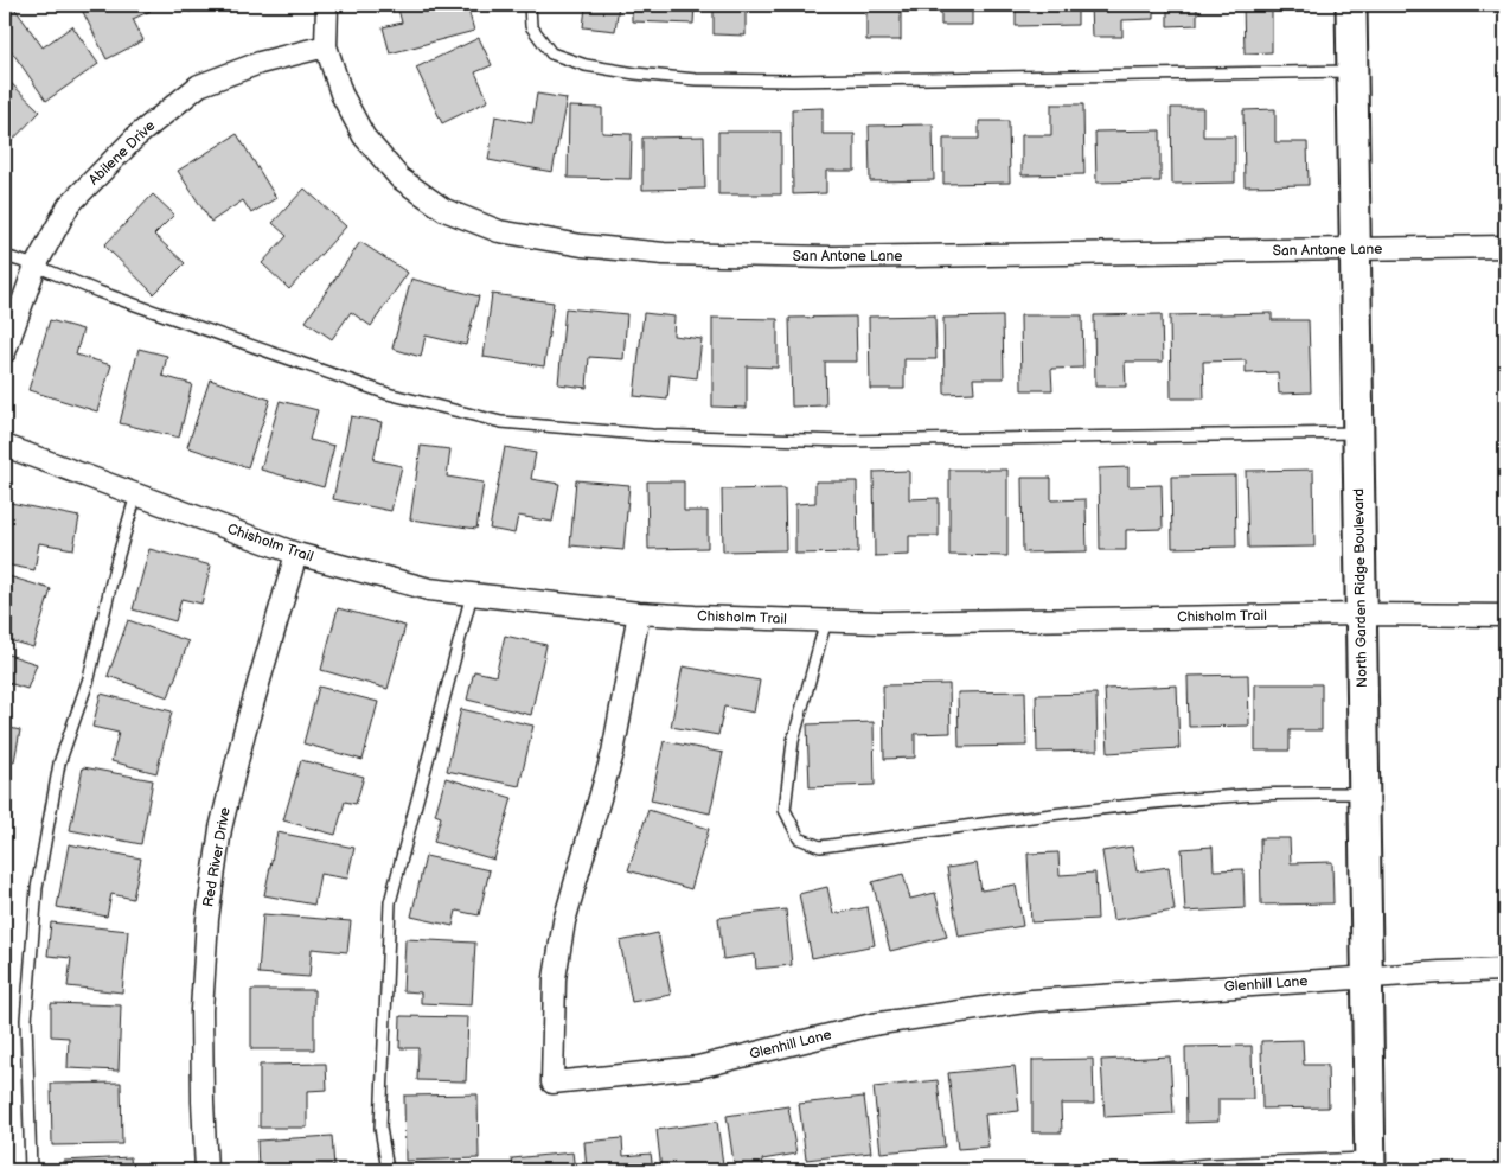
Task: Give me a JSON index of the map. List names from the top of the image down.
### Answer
{
  "streets": {
    "main road": ["North Garden Ridge Boulevard"],
    "street": [
      "Abilene Drive",
      "San Antone Lane",
      "Chisholm Trail",
      "Red River Drive",
      "Glenhill Lane"
    ]
  },
  "crossings": [
    ["Abilene Drive", "San Antone Lane"],
    ["San Antone Lane", "North Garden Ridge Boulevard"],
    ["Chisholm Trail", "North Garden Ridge Boulevard"],
    ["Chisholm Trail", "Red River Drive"],
    ["Chisholm Trail", "Glenhill Lane"],
    ["North Garden Ridge Boulevard", "Glenhill Lane"]
  ]
}
